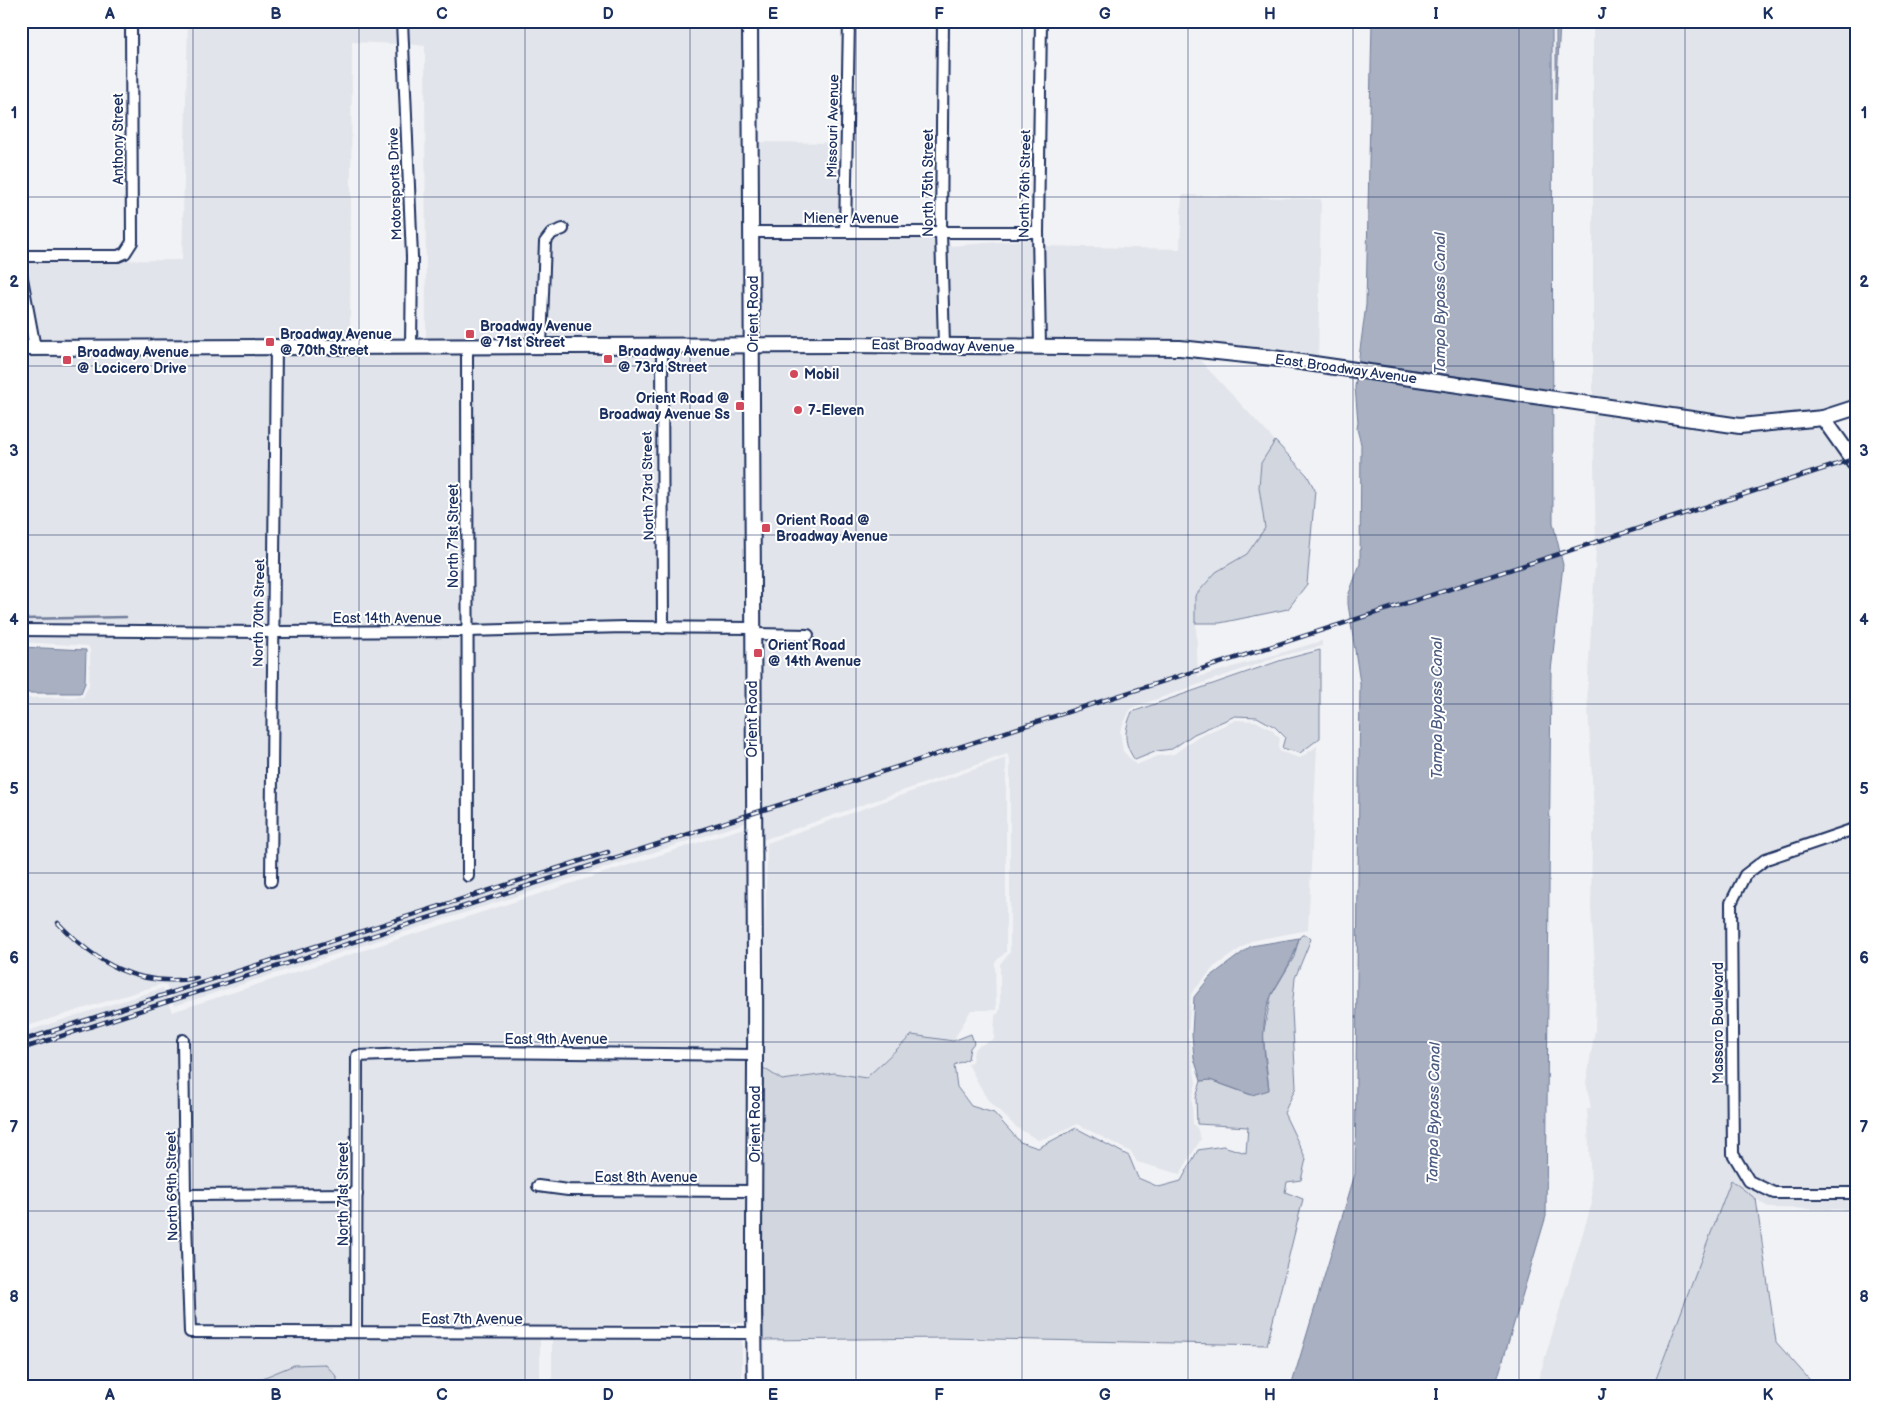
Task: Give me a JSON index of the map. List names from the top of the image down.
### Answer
{
  "streets": {
    "main road": ["Orient Road", "East Broadway Avenue"],
    "street": [
      "Missouri Avenue",
      "Anthony Street",
      "North 75th Street",
      "Motorsports Drive",
      "North 76th Street",
      "Miener Avenue",
      "North 73rd Street",
      "North 71st Street",
      "North 70th Street",
      "East 14th Avenue",
      "Massaro Boulevard",
      "East 9th Avenue",
      "East 8th Avenue",
      "North 69th Street",
      "East 7th Avenue"
    ]
  },
  "crossings": [
    ["Missouri Avenue", "Miener Avenue"],
    ["North 75th Street", "Miener Avenue"],
    ["North 75th Street", "East Broadway Avenue"],
    ["Motorsports Drive", "East Broadway Avenue"],
    ["North 76th Street", "Miener Avenue"],
    ["North 76th Street", "East Broadway Avenue"],
    ["Miener Avenue", "Orient Road"],
    ["Orient Road", "East Broadway Avenue"],
    ["Orient Road", "East 14th Avenue"],
    ["Orient Road", "East 9th Avenue"],
    ["Orient Road", "East 8th Avenue"],
    ["Orient Road", "East 7th Avenue"],
    ["East Broadway Avenue", "North 73rd Street"],
    ["East Broadway Avenue", "North 71st Street"],
    ["East Broadway Avenue", "North 70th Street"],
    ["North 73rd Street", "East 14th Avenue"],
    ["North 71st Street", "East 14th Avenue"],
    ["North 71st Street", "East 9th Avenue"],
    ["North 71st Street", "East 7th Avenue"],
    ["North 70th Street", "East 14th Avenue"],
    ["North 69th Street", "East 7th Avenue"]
  ],
  "water": ["Tampa Bypass Canal"],
  "places": {
    "transit": [
      "Broadway Avenue @ 71st Street",
      "Broadway Avenue @ 70th Street",
      "Broadway Avenue @ 73rd Street",
      "Broadway Avenue @ Locicero Drive",
      "Orient Road @ Broadway Avenue Ss",
      "Orient Road @ Broadway Avenue",
      "Orient Road @ 14th Avenue"
    ],
    "other": ["Mobil", "7-Eleven"]
  },
  "grid": {
    "columns": [
      "A",
      "B",
      "C",
      "D",
      "E",
      "F",
      "G",
      "H",
      "I",
      "J",
      "K"
    ],
    "rows": [
      "1",
      "2",
      "3",
      "4",
      "5",
      "6",
      "7",
      "8"
    ]
  }
}
